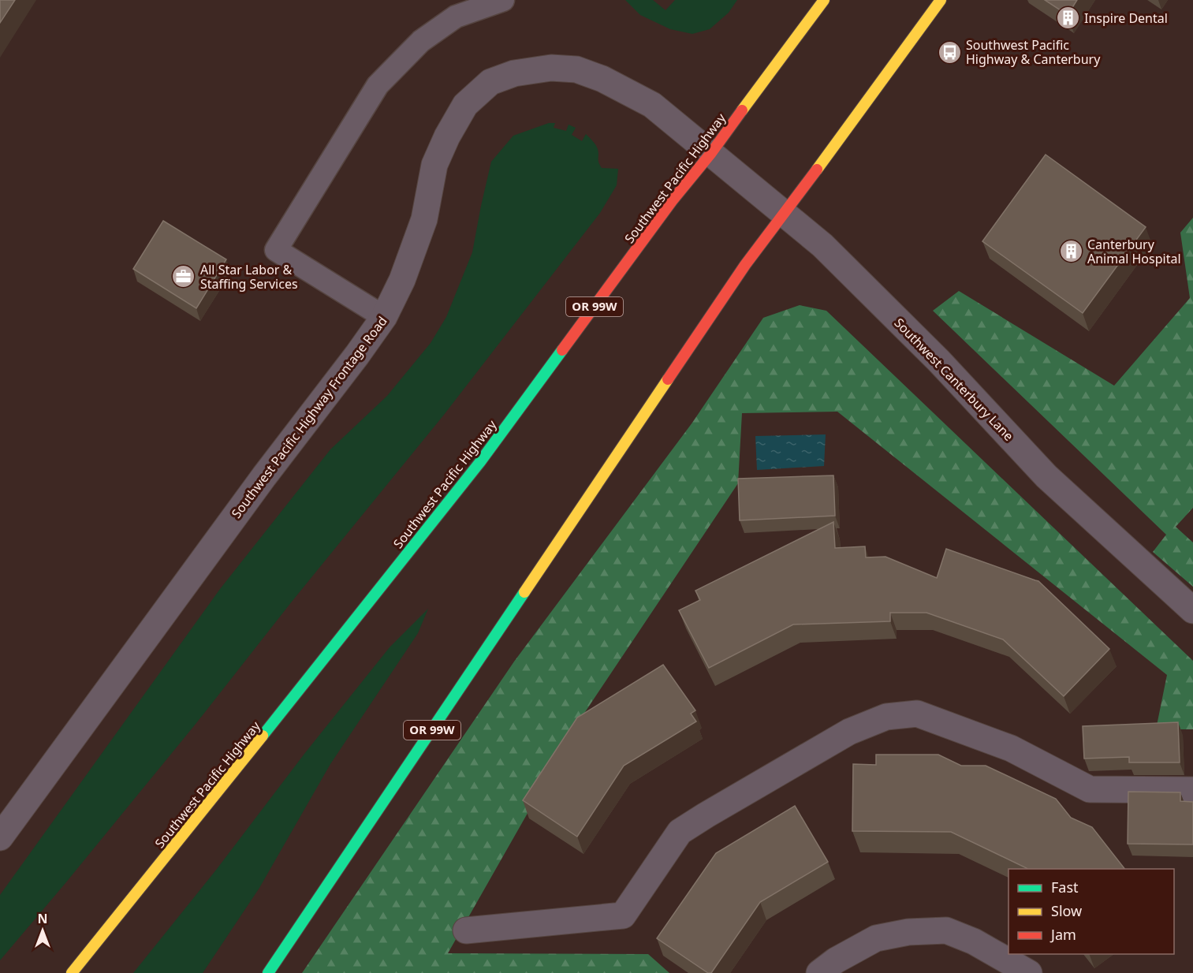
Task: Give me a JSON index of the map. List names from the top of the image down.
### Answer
{
  "streets": {
    "highway": ["Southwest Pacific Highway", "OR 99W"],
    "street": ["Southwest Canterbury Lane", "Southwest Pacific Highway Frontage Road"]
  },
  "crossings": [
    ["Southwest Pacific Highway", "Southwest Canterbury Lane"],
    ["Southwest Pacific Highway", "Southwest Pacific Highway Frontage Road"],
    ["OR 99W", "Southwest Canterbury Lane"],
    ["Southwest Canterbury Lane", "Southwest Pacific Highway Frontage Road"]
  ],
  "places": {
    "building": ["Inspire Dental", "Canterbury Animal Hospital"],
    "bus stop": ["Southwest Pacific Highway & Canterbury"],
    "office": ["All Star Labor & Staffing Services"]
  },
  "legend": ["Fast", "Slow", "Jam"],
  "north": "top"
}
